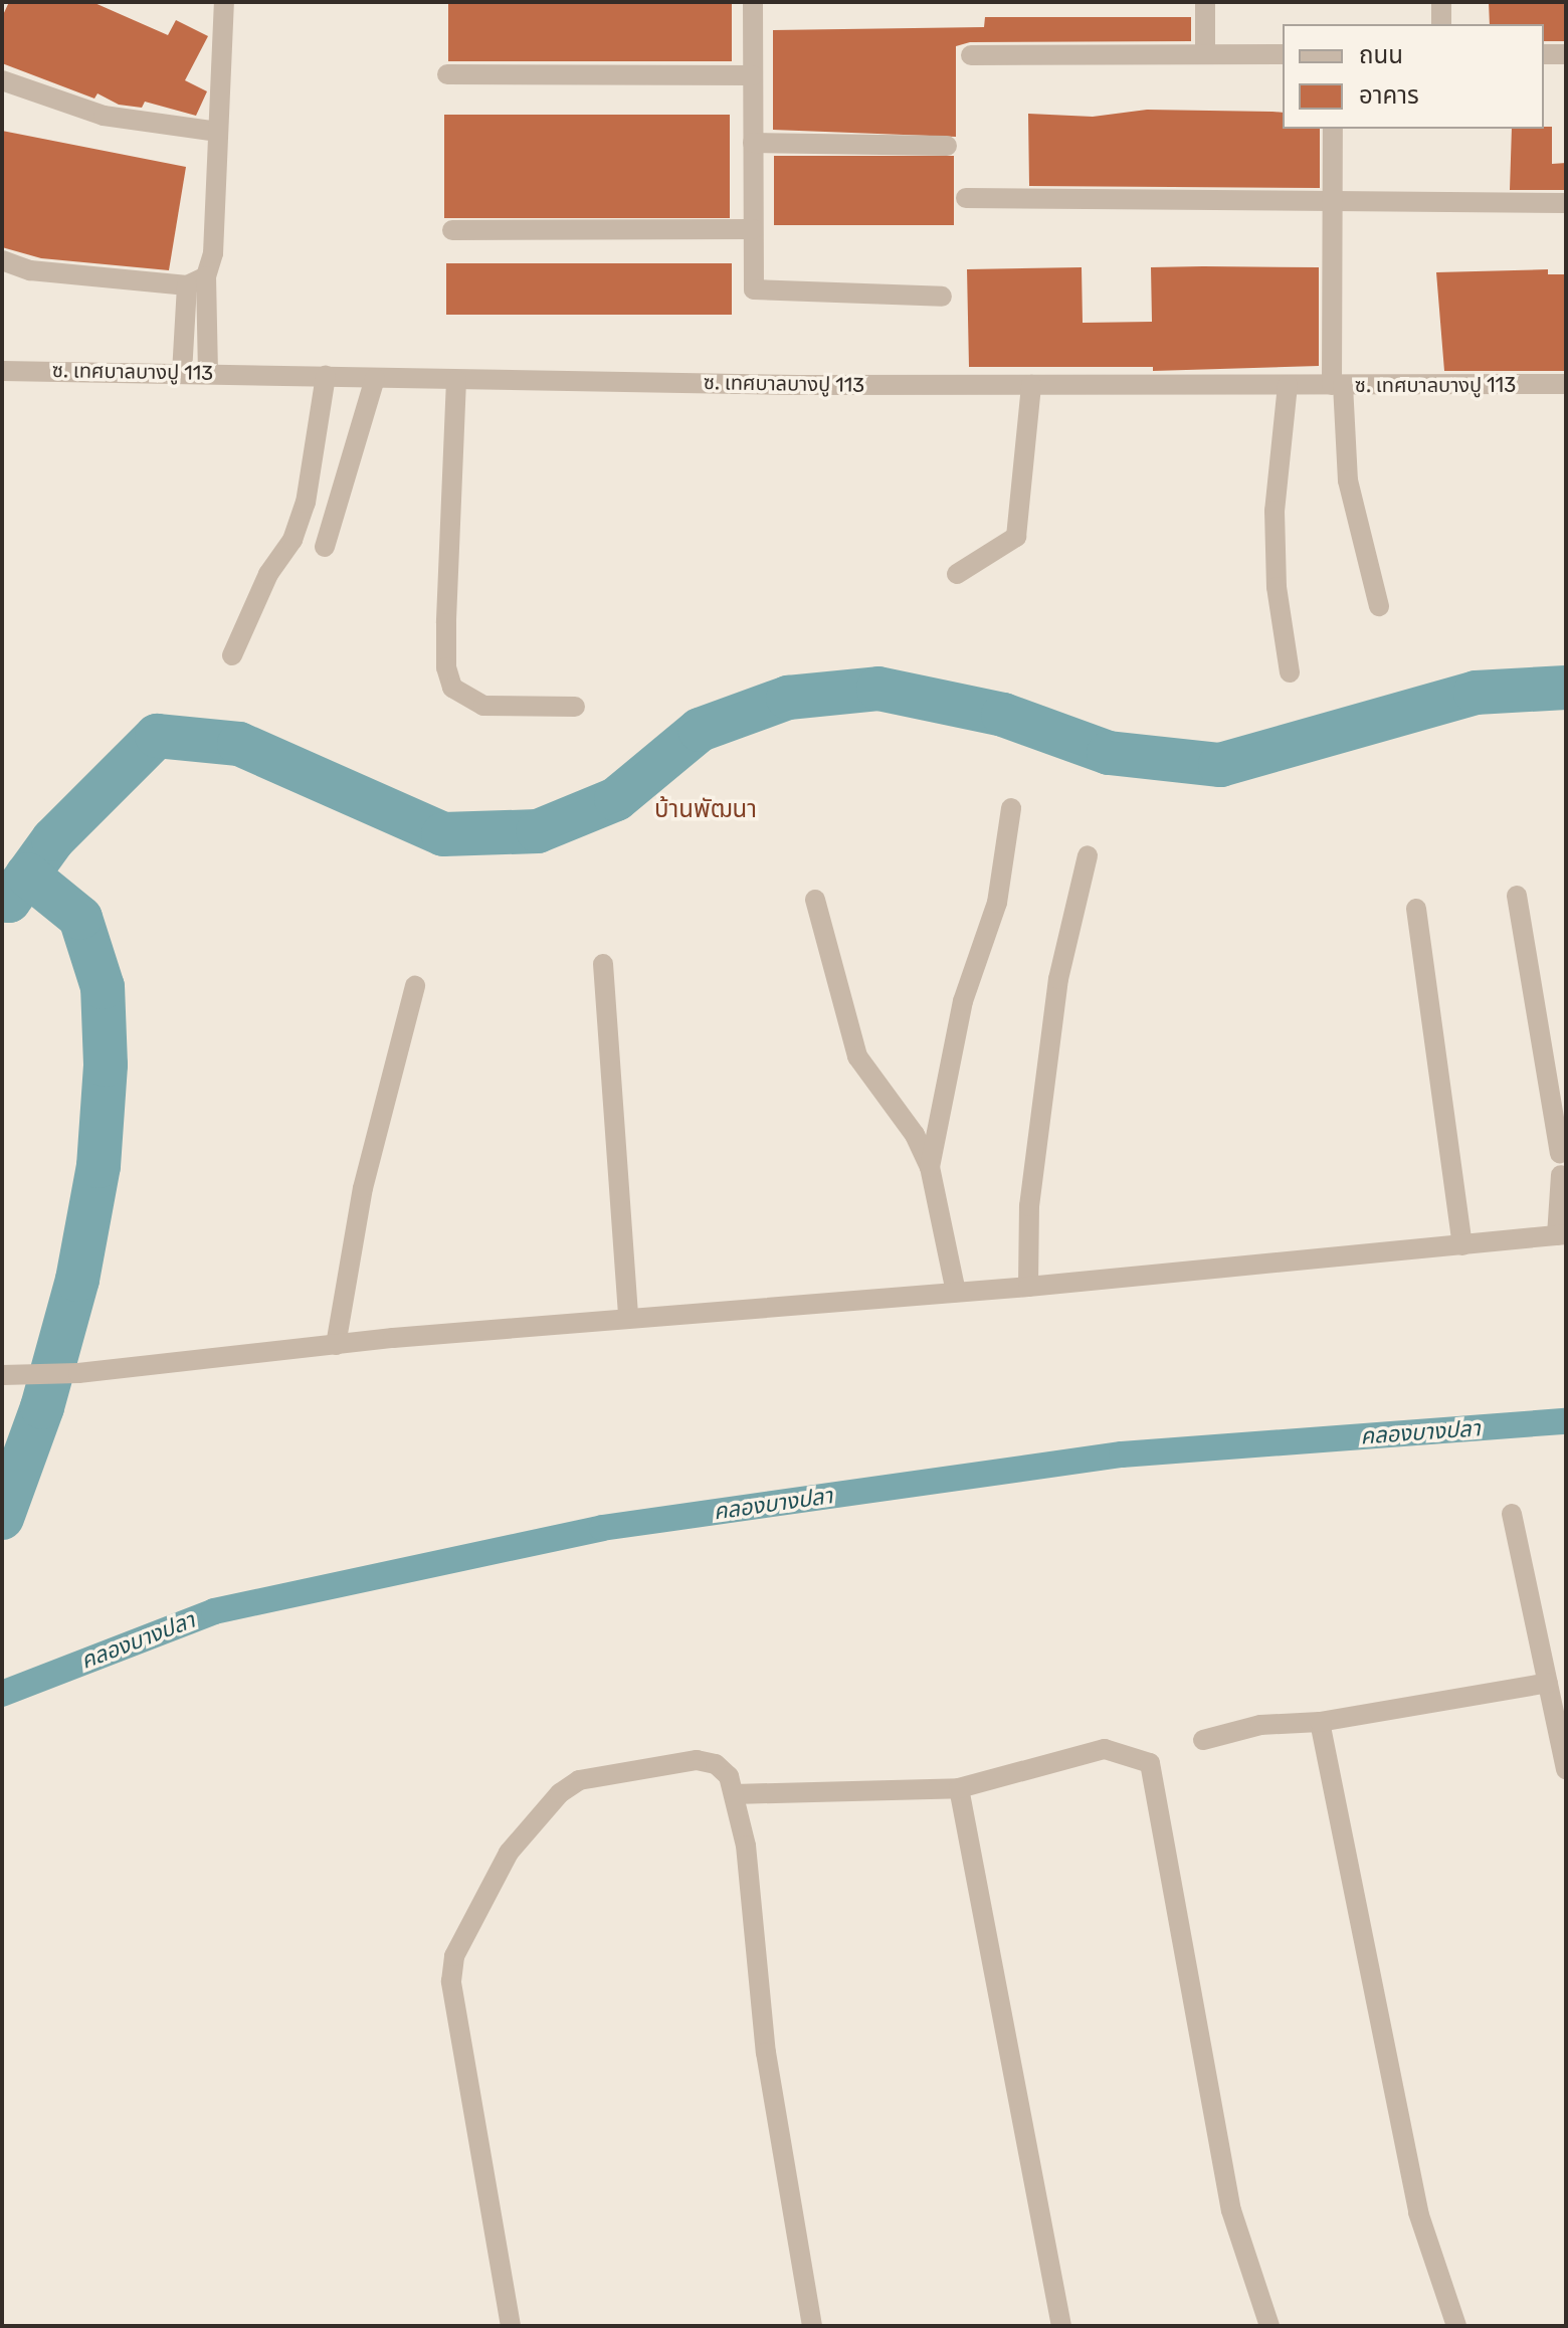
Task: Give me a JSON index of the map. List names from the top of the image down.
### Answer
{
  "streets": {
    "street": ["ซ. เทศบาลบางปู 113"]
  },
  "districts": ["บ้านพัฒนา"],
  "water": ["คลองบางปลา"],
  "legend": ["ถนน", "อาคาร"]
}
